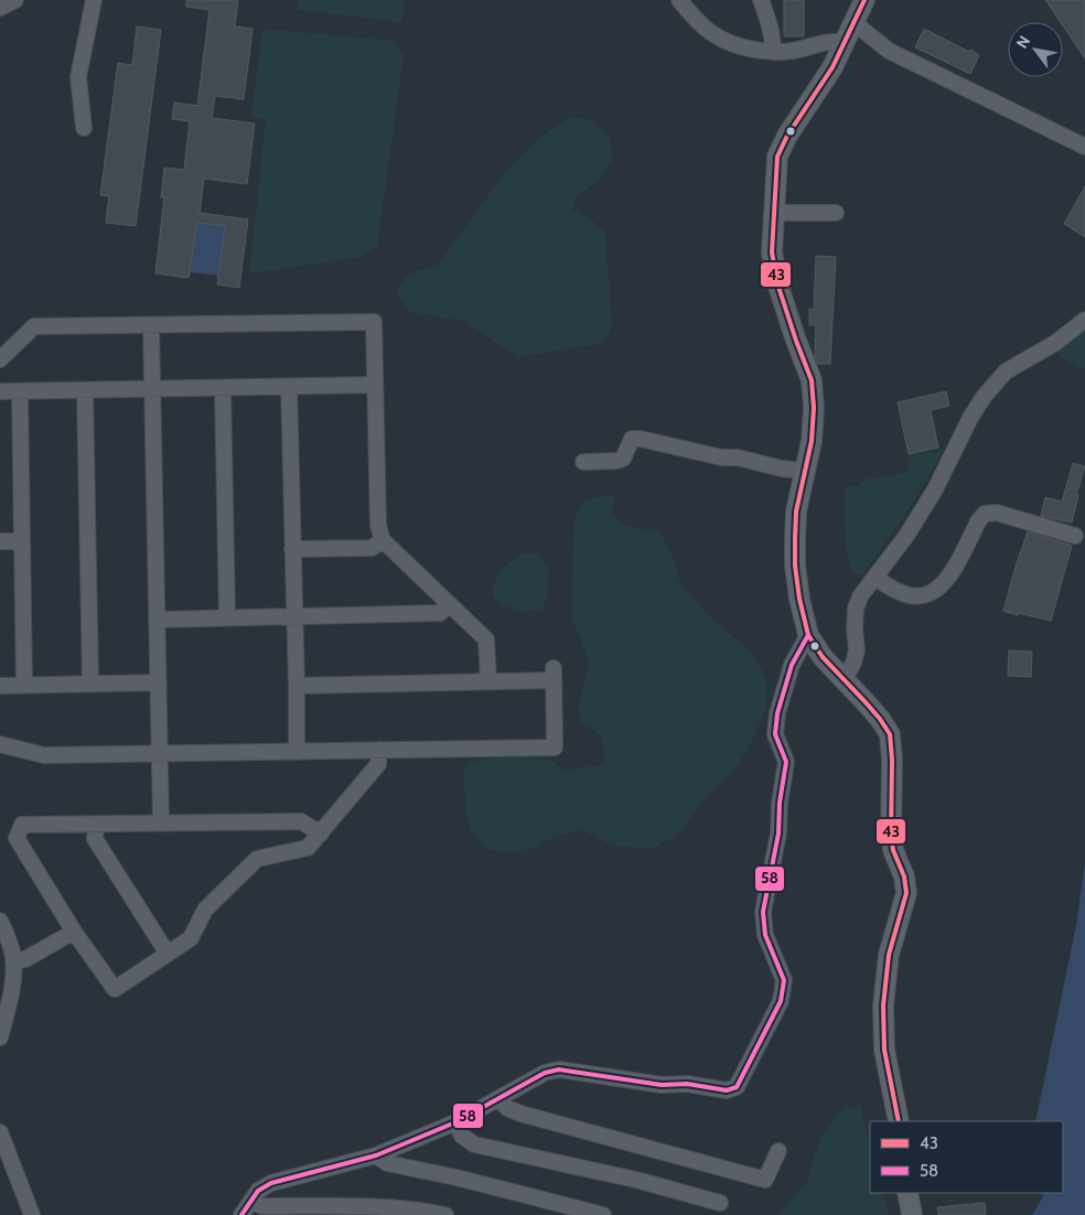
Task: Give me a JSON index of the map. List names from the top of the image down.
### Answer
{
  "lines": ["transit line 43", "transit line 58"],
  "legend": ["43", "58"],
  "north": "top left"
}
